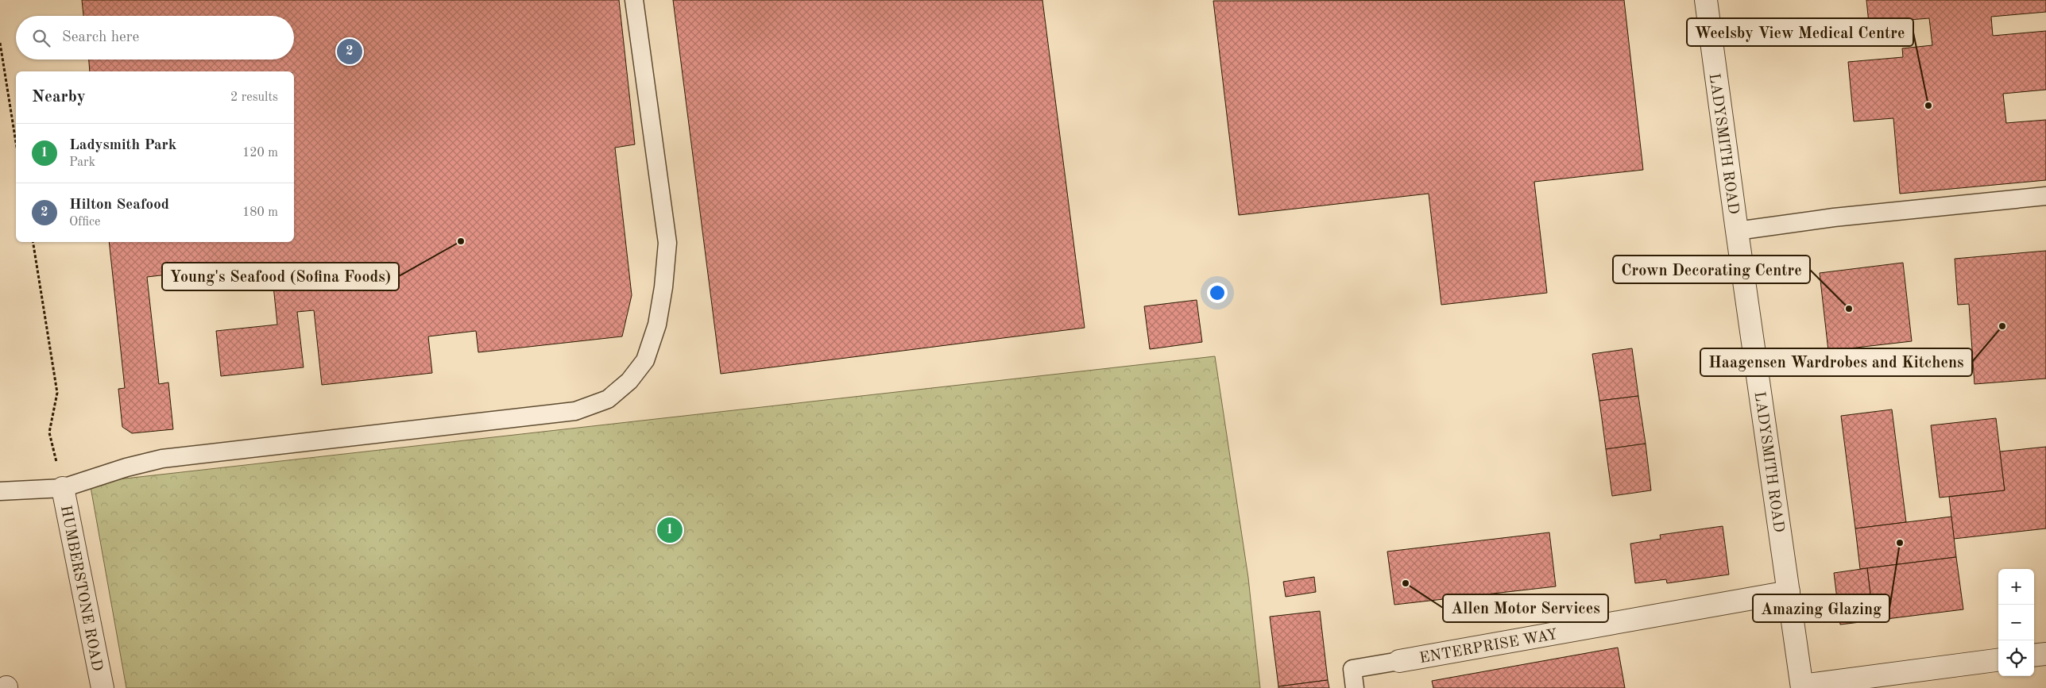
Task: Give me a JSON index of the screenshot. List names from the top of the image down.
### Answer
{
  "streets": {
    "street": ["LADYSMITH ROAD", "HUMBERSTONE ROAD", "ENTERPRISE WAY"]
  },
  "crossings": [
    ["LADYSMITH ROAD", "ENTERPRISE WAY"]
  ],
  "places": [
    "Weelsby View Medical Centre",
    "Young's Seafood (Sofina Foods)",
    "Crown Decorating Centre",
    "Haagensen Wardrobes and Kitchens",
    "Amazing Glazing",
    "Allen Motor Services"
  ],
  "page": {
    "search": "Search here",
    "pins": ["2", "1"],
    "heading": ["Nearby", "2 results"],
    "list": [
      {
        "mark": "1",
        "name": "Ladysmith Park",
        "note": "Park",
        "value": "120 m"
      },
      {
        "mark": "2",
        "name": "Hilton Seafood",
        "note": "Office",
        "value": "180 m"
      }
    ],
    "map_buttons": ["+", "−"]
  }
}
